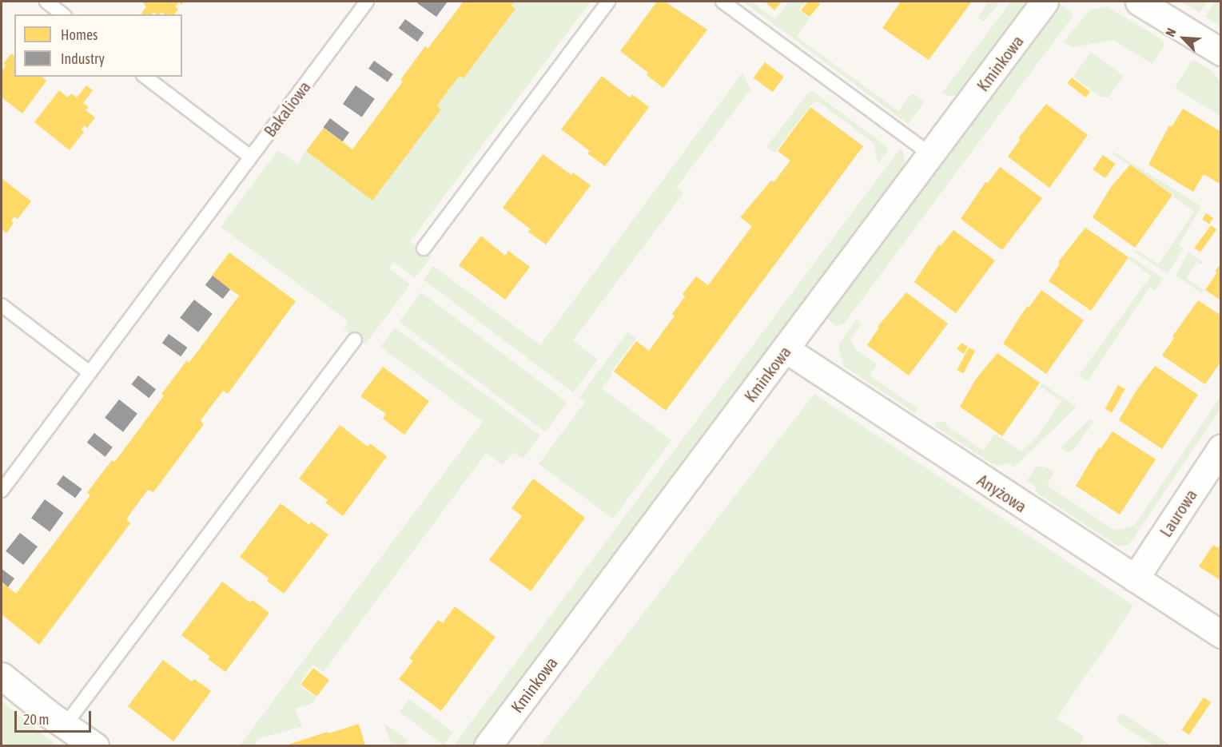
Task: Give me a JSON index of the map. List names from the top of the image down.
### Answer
{
  "streets": {
    "street": ["Kminkowa", "Anyżowa", "Laurowa"],
    "lane": ["Bakaliowa"]
  },
  "crossings": [
    ["Kminkowa", "Anyżowa"],
    ["Anyżowa", "Laurowa"]
  ],
  "legend": ["Homes", "Industry"],
  "scale_bar": "20 m",
  "north": "top left"
}
